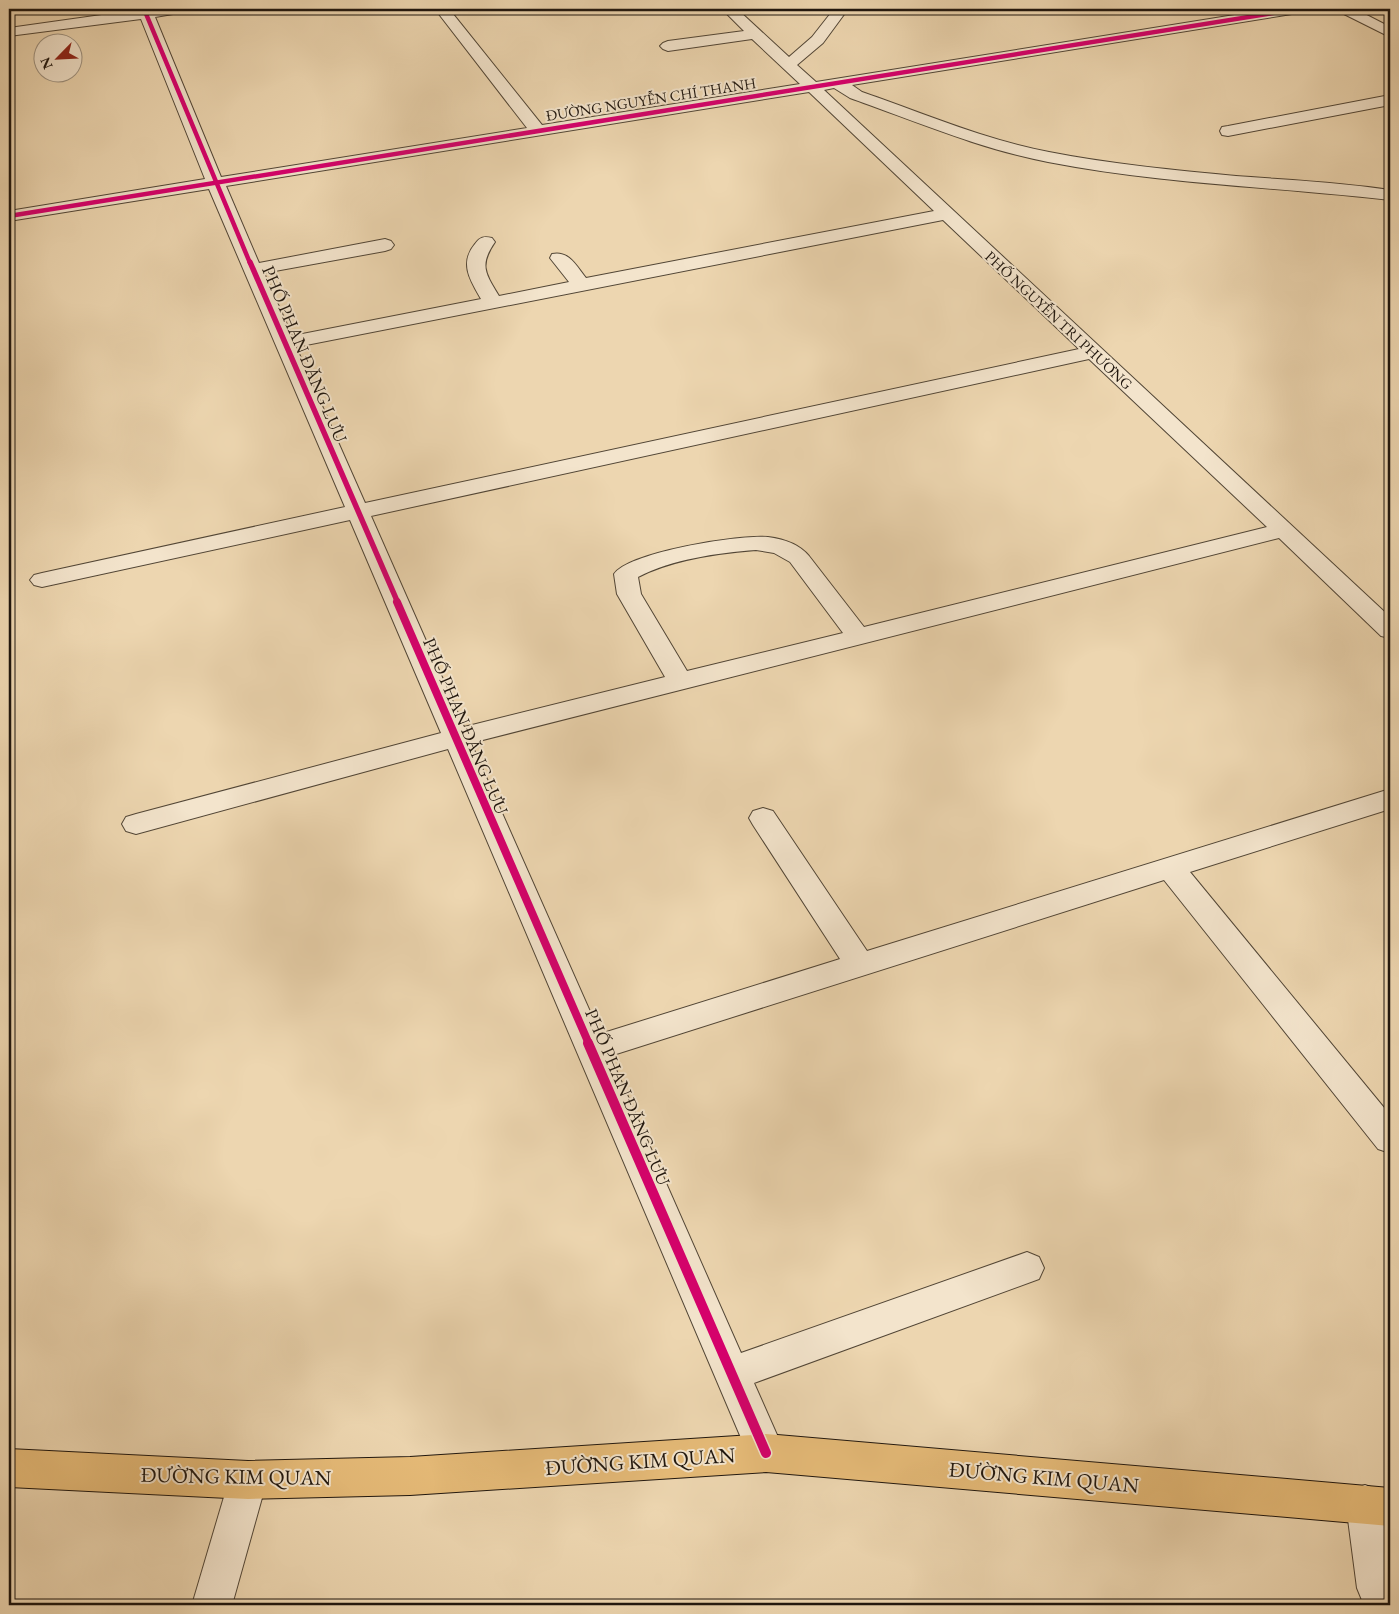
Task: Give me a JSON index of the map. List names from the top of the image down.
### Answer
{
  "streets": {
    "main road": ["ĐƯỜNG KIM QUAN"],
    "street": ["ĐƯỜNG NGUYỄN CHÍ THANH", "PHỐ NGUYỄN TRI PHƯƠNG", "PHỐ PHAN ĐĂNG LƯU"]
  },
  "crossings": [
    ["ĐƯỜNG NGUYỄN CHÍ THANH", "PHỐ NGUYỄN TRI PHƯƠNG"],
    ["ĐƯỜNG NGUYỄN CHÍ THANH", "PHỐ PHAN ĐĂNG LƯU"],
    ["PHỐ PHAN ĐĂNG LƯU", "ĐƯỜNG KIM QUAN"]
  ],
  "north": "bottom left"
}
